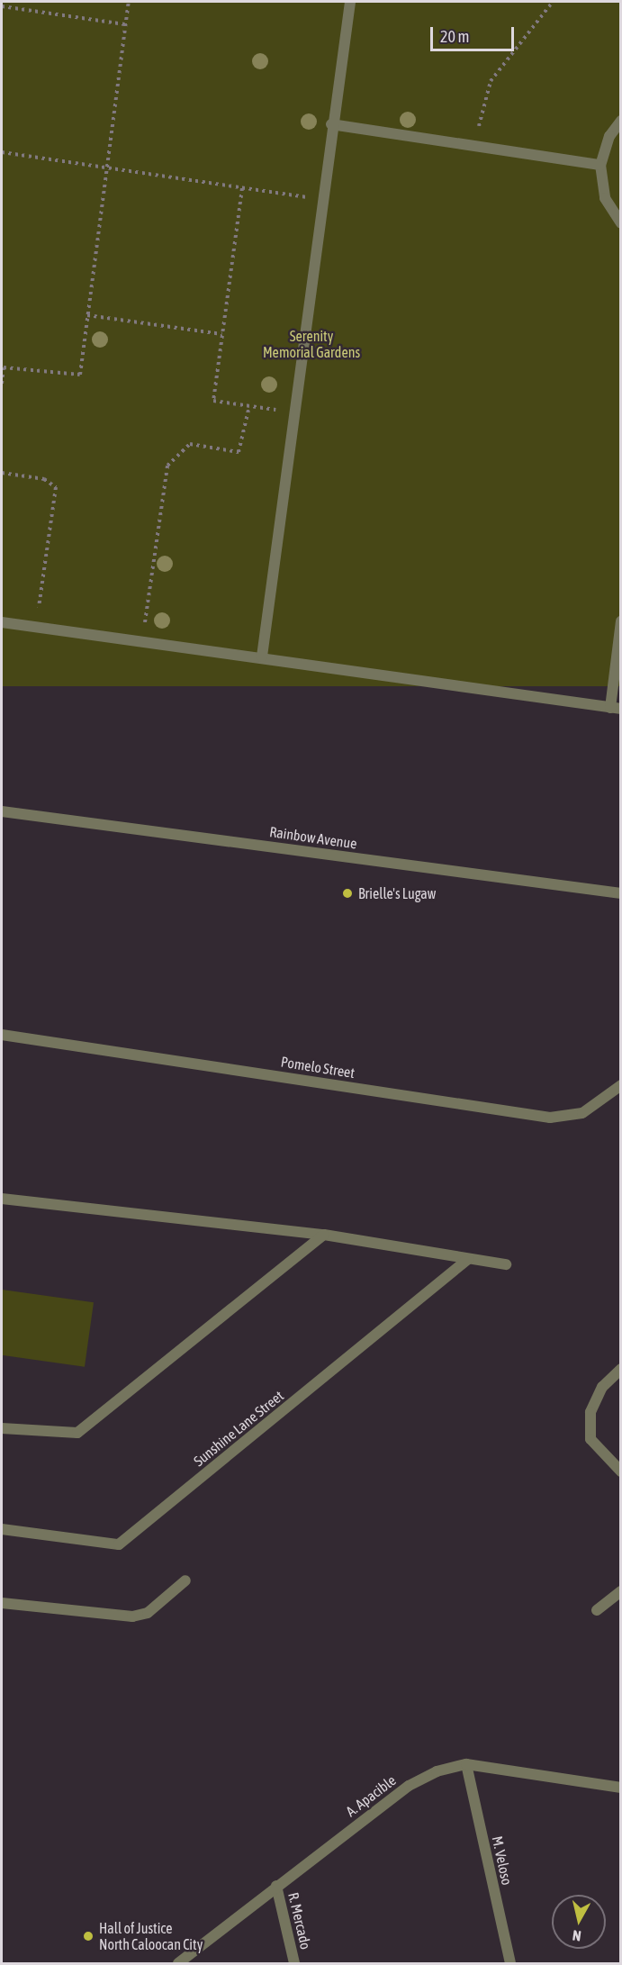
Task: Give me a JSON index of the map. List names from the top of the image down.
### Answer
{
  "streets": {
    "street": [
      "Rainbow Avenue",
      "Pomelo Street",
      "Sunshine Lane Street",
      "A. Apacible",
      "M. Veloso",
      "R. Mercado"
    ]
  },
  "crossings": [
    ["A. Apacible", "M. Veloso"],
    ["A. Apacible", "R. Mercado"]
  ],
  "parks": ["Serenity Memorial Gardens"],
  "places": ["Brielle's Lugaw", "Hall of Justice North Caloocan City"],
  "scale_bar": "20 m",
  "north": "bottom"
}
